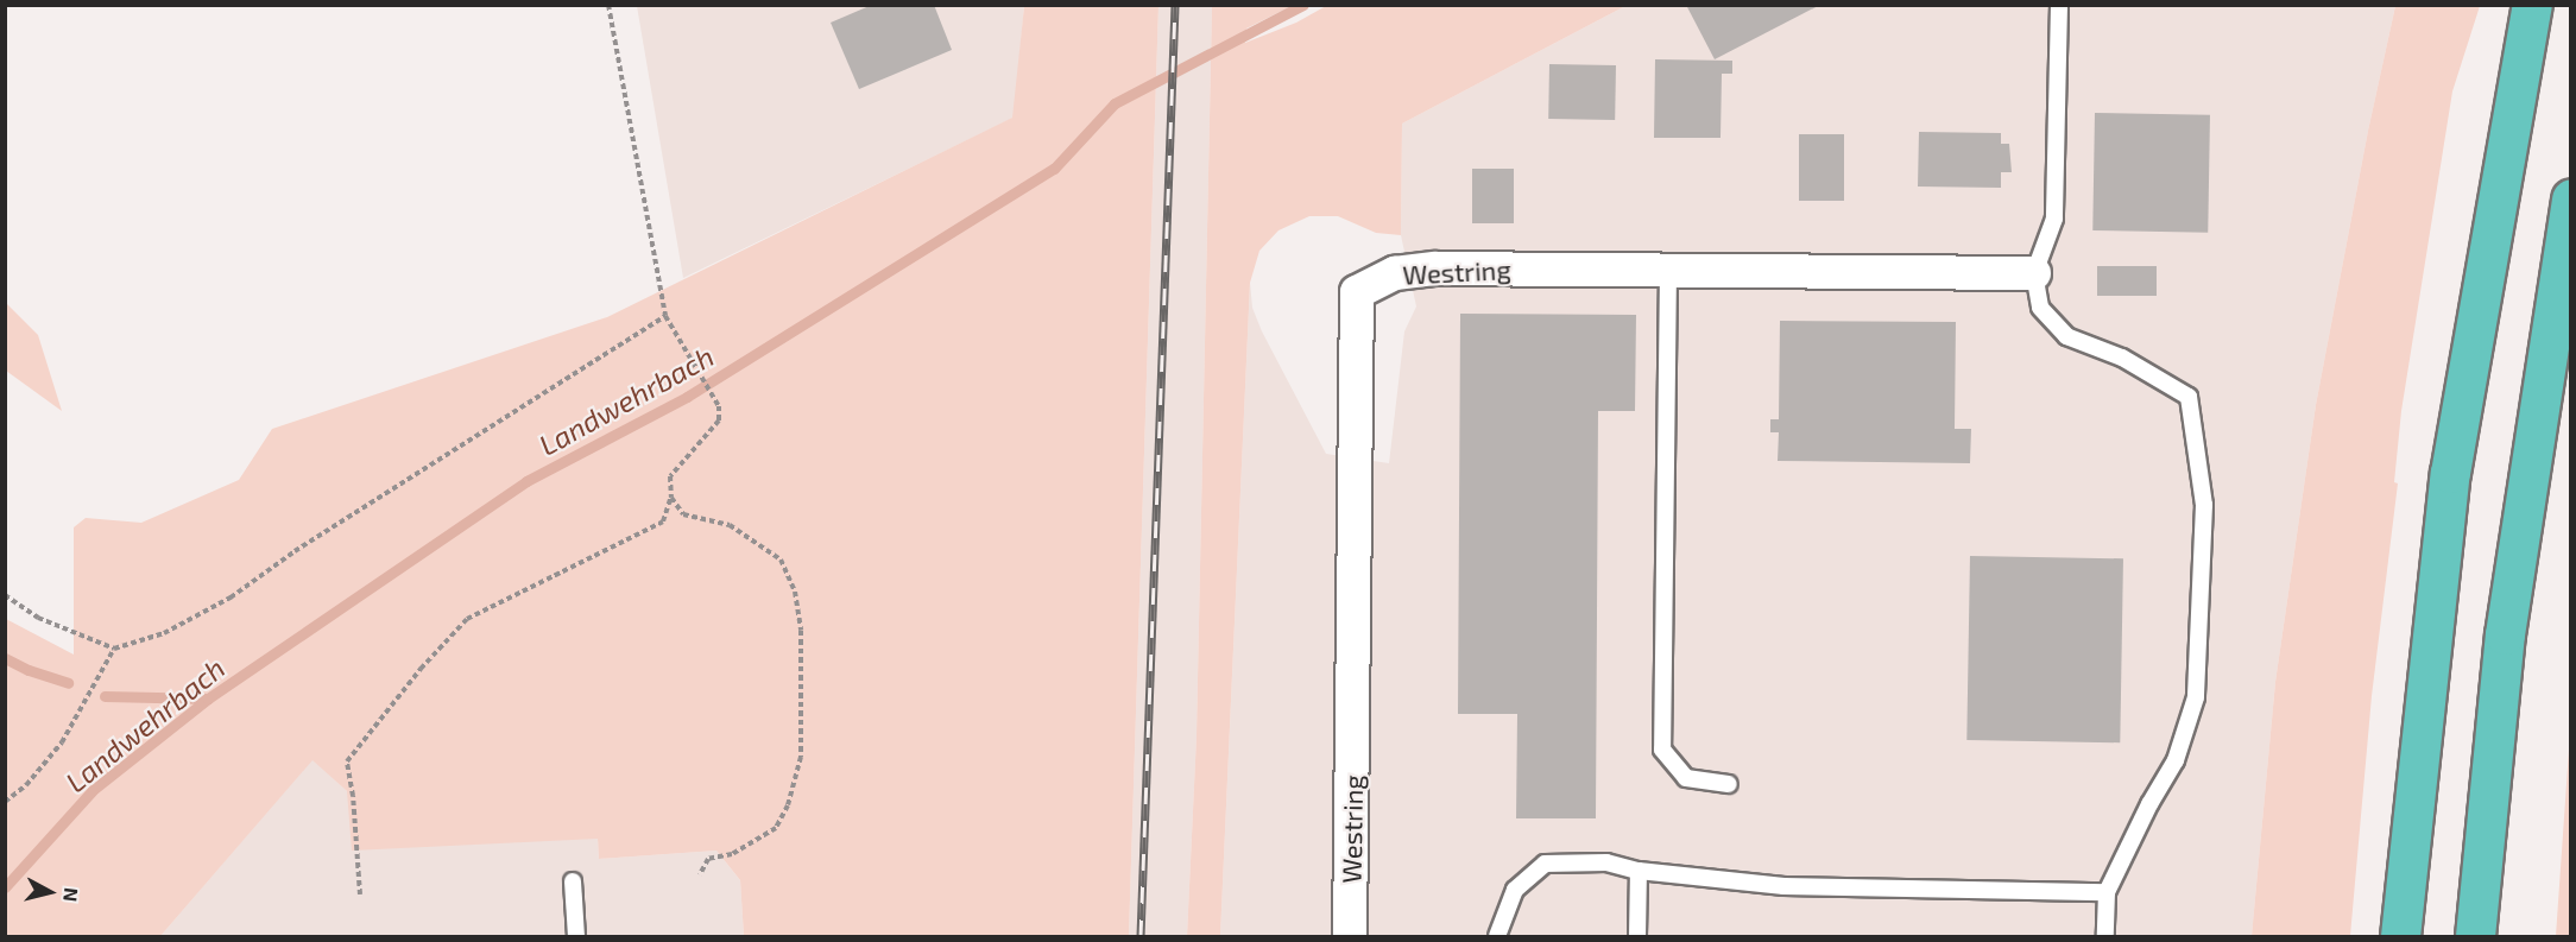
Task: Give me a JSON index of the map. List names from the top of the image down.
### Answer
{
  "streets": {
    "street": ["Westring"]
  },
  "water": ["Landwehrbach"],
  "north": "right"
}
